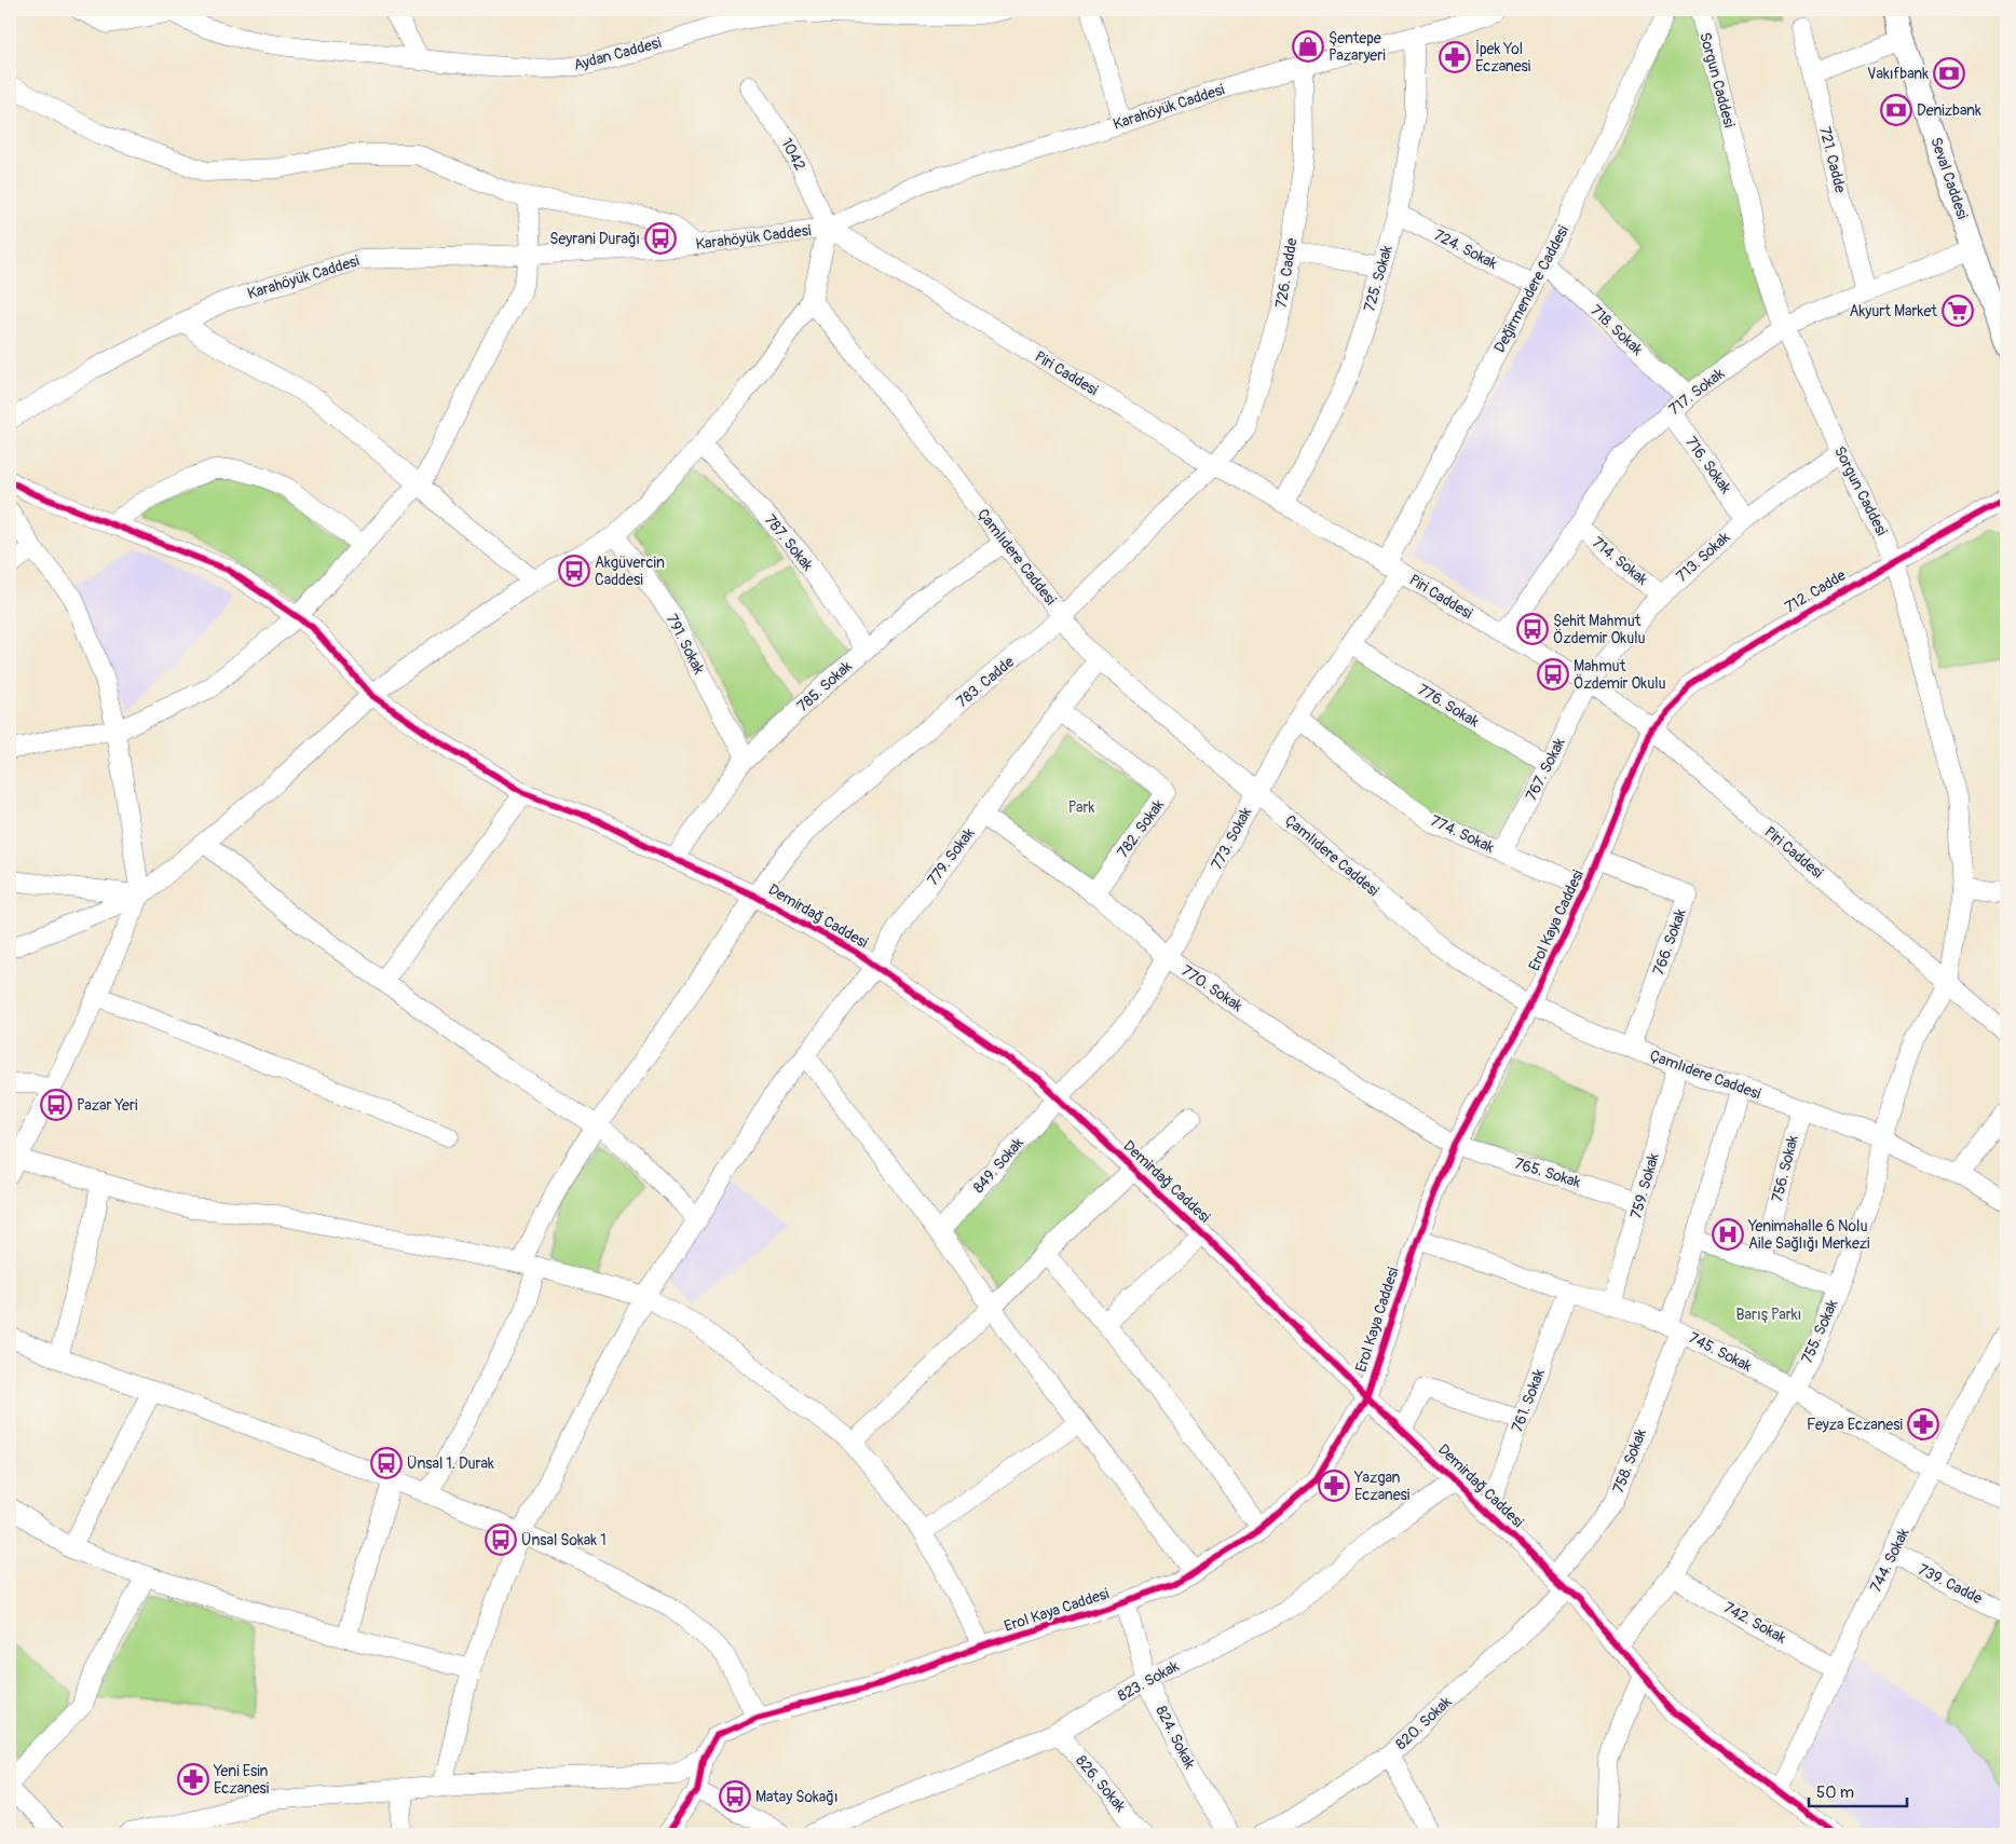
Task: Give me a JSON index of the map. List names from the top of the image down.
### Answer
{
  "streets": {
    "main road": ["Seval Caddesi"],
    "street": [
      "Aydan Caddesi",
      "Sorgun Caddesi",
      "Karahöyük Caddesi",
      "1042",
      "721. Cadde",
      "724. Sokak",
      "726. Cadde",
      "725. Sokak",
      "Değirmendere Caddesi",
      "718. Sokak",
      "Piri Caddesi",
      "717. Sokak",
      "716. Sokak",
      "787. Sokak",
      "Çamlıdere Caddesi",
      "713. Sokak",
      "714. Sokak",
      "712. Cadde",
      "791. Sokak",
      "783. Cadde",
      "785. Sokak",
      "776. Sokak",
      "767. Sokak",
      "782. Sokak",
      "774. Sokak",
      "773. Sokak",
      "779. Sokak",
      "Demirdağ Caddesi",
      "Erol Kaya Caddesi",
      "766. Sokak",
      "770. Sokak",
      "849. Sokak",
      "756. Sokak",
      "765. Sokak",
      "759. Sokak",
      "755. Sokak",
      "745. Sokak",
      "761. Sokak",
      "758. Sokak",
      "744. Sokak",
      "739. Cadde",
      "742. Sokak",
      "823. Sokak",
      "820. Sokak",
      "824. Sokak",
      "826. Sokak"
    ]
  },
  "crossings": [
    ["Sorgun Caddesi", "Piri Caddesi"],
    ["Sorgun Caddesi", "717. Sokak"],
    ["Sorgun Caddesi", "713. Sokak"],
    ["Sorgun Caddesi", "712. Cadde"],
    ["Sorgun Caddesi", "755. Sokak"],
    ["Karahöyük Caddesi", "1042"],
    ["Karahöyük Caddesi", "726. Cadde"],
    ["Karahöyük Caddesi", "725. Sokak"],
    ["Karahöyük Caddesi", "Piri Caddesi"],
    ["1042", "Piri Caddesi"],
    ["721. Cadde", "717. Sokak"],
    ["Seval Caddesi", "717. Sokak"],
    ["724. Sokak", "725. Sokak"],
    ["724. Sokak", "Değirmendere Caddesi"],
    ["726. Cadde", "Piri Caddesi"],
    ["726. Cadde", "783. Cadde"],
    ["725. Sokak", "Piri Caddesi"],
    ["Değirmendere Caddesi", "718. Sokak"],
    ["Değirmendere Caddesi", "Piri Caddesi"],
    ["Değirmendere Caddesi", "773. Sokak"],
    ["718. Sokak", "717. Sokak"],
    ["Piri Caddesi", "717. Sokak"],
    ["Piri Caddesi", "713. Sokak"],
    ["Piri Caddesi", "712. Cadde"],
    ["Piri Caddesi", "783. Cadde"],
    ["Piri Caddesi", "767. Sokak"],
    ["Piri Caddesi", "773. Sokak"],
    ["Piri Caddesi", "Erol Kaya Caddesi"],
    ["Piri Caddesi", "755. Sokak"],
    ["717. Sokak", "716. Sokak"],
    ["717. Sokak", "714. Sokak"],
    ["716. Sokak", "713. Sokak"],
    ["787. Sokak", "785. Sokak"],
    ["Çamlıdere Caddesi", "783. Cadde"],
    ["Çamlıdere Caddesi", "785. Sokak"],
    ["Çamlıdere Caddesi", "773. Sokak"],
    ["Çamlıdere Caddesi", "779. Sokak"],
    ["Çamlıdere Caddesi", "Erol Kaya Caddesi"],
    ["Çamlıdere Caddesi", "766. Sokak"],
    ["Çamlıdere Caddesi", "756. Sokak"],
    ["Çamlıdere Caddesi", "759. Sokak"],
    ["Çamlıdere Caddesi", "755. Sokak"],
    ["Çamlıdere Caddesi", "758. Sokak"],
    ["713. Sokak", "714. Sokak"],
    ["713. Sokak", "767. Sokak"],
    ["712. Cadde", "Erol Kaya Caddesi"],
    ["791. Sokak", "785. Sokak"],
    ["783. Cadde", "Demirdağ Caddesi"],
    ["785. Sokak", "Demirdağ Caddesi"],
    ["776. Sokak", "767. Sokak"],
    ["776. Sokak", "773. Sokak"],
    ["767. Sokak", "774. Sokak"],
    ["782. Sokak", "779. Sokak"],
    ["782. Sokak", "770. Sokak"],
    ["774. Sokak", "773. Sokak"],
    ["774. Sokak", "Erol Kaya Caddesi"],
    ["773. Sokak", "Demirdağ Caddesi"],
    ["773. Sokak", "770. Sokak"],
    ["773. Sokak", "849. Sokak"],
    ["779. Sokak", "Demirdağ Caddesi"],
    ["779. Sokak", "770. Sokak"],
    ["Demirdağ Caddesi", "Erol Kaya Caddesi"],
    ["Demirdağ Caddesi", "849. Sokak"],
    ["Demirdağ Caddesi", "755. Sokak"],
    ["Demirdağ Caddesi", "761. Sokak"],
    ["Demirdağ Caddesi", "758. Sokak"],
    ["Demirdağ Caddesi", "744. Sokak"],
    ["Demirdağ Caddesi", "823. Sokak"],
    ["Demirdağ Caddesi", "820. Sokak"],
    ["Erol Kaya Caddesi", "766. Sokak"],
    ["Erol Kaya Caddesi", "770. Sokak"],
    ["Erol Kaya Caddesi", "765. Sokak"],
    ["Erol Kaya Caddesi", "745. Sokak"],
    ["Erol Kaya Caddesi", "824. Sokak"],
    ["770. Sokak", "765. Sokak"],
    ["765. Sokak", "759. Sokak"],
    ["759. Sokak", "745. Sokak"],
    ["755. Sokak", "745. Sokak"],
    ["755. Sokak", "742. Sokak"],
    ["745. Sokak", "761. Sokak"],
    ["745. Sokak", "758. Sokak"],
    ["745. Sokak", "744. Sokak"],
    ["758. Sokak", "820. Sokak"],
    ["744. Sokak", "739. Cadde"],
    ["744. Sokak", "742. Sokak"],
    ["823. Sokak", "824. Sokak"],
    ["823. Sokak", "826. Sokak"]
  ],
  "parks": ["Park", "Barış Parkı"],
  "places": {
    "shop": ["Şentepe Pazaryeri"],
    "pharmacy": [
      "İpek Yol Eczanesi",
      "Feyza Eczanesi",
      "Yazgan Eczanesi",
      "Yeni Esin Eczanesi"
    ],
    "bank": ["Vakıfbank", "Denizbank"],
    "bus stop": [
      "Seyrani Durağı",
      "Akgüvercin Caddesi",
      "Şehit Mahmut Özdemir Okulu",
      "Mahmut Özdemir Okulu",
      "Pazar Yeri",
      "Ünsal 1. Durak",
      "Ünsal Sokak 1",
      "Matay Sokağı"
    ],
    "supermarket": ["Akyurt Market"],
    "hospital": ["Yenimahalle 6 Nolu Aile Sağlığı Merkezi"]
  },
  "scale_bar": "50 m"
}
